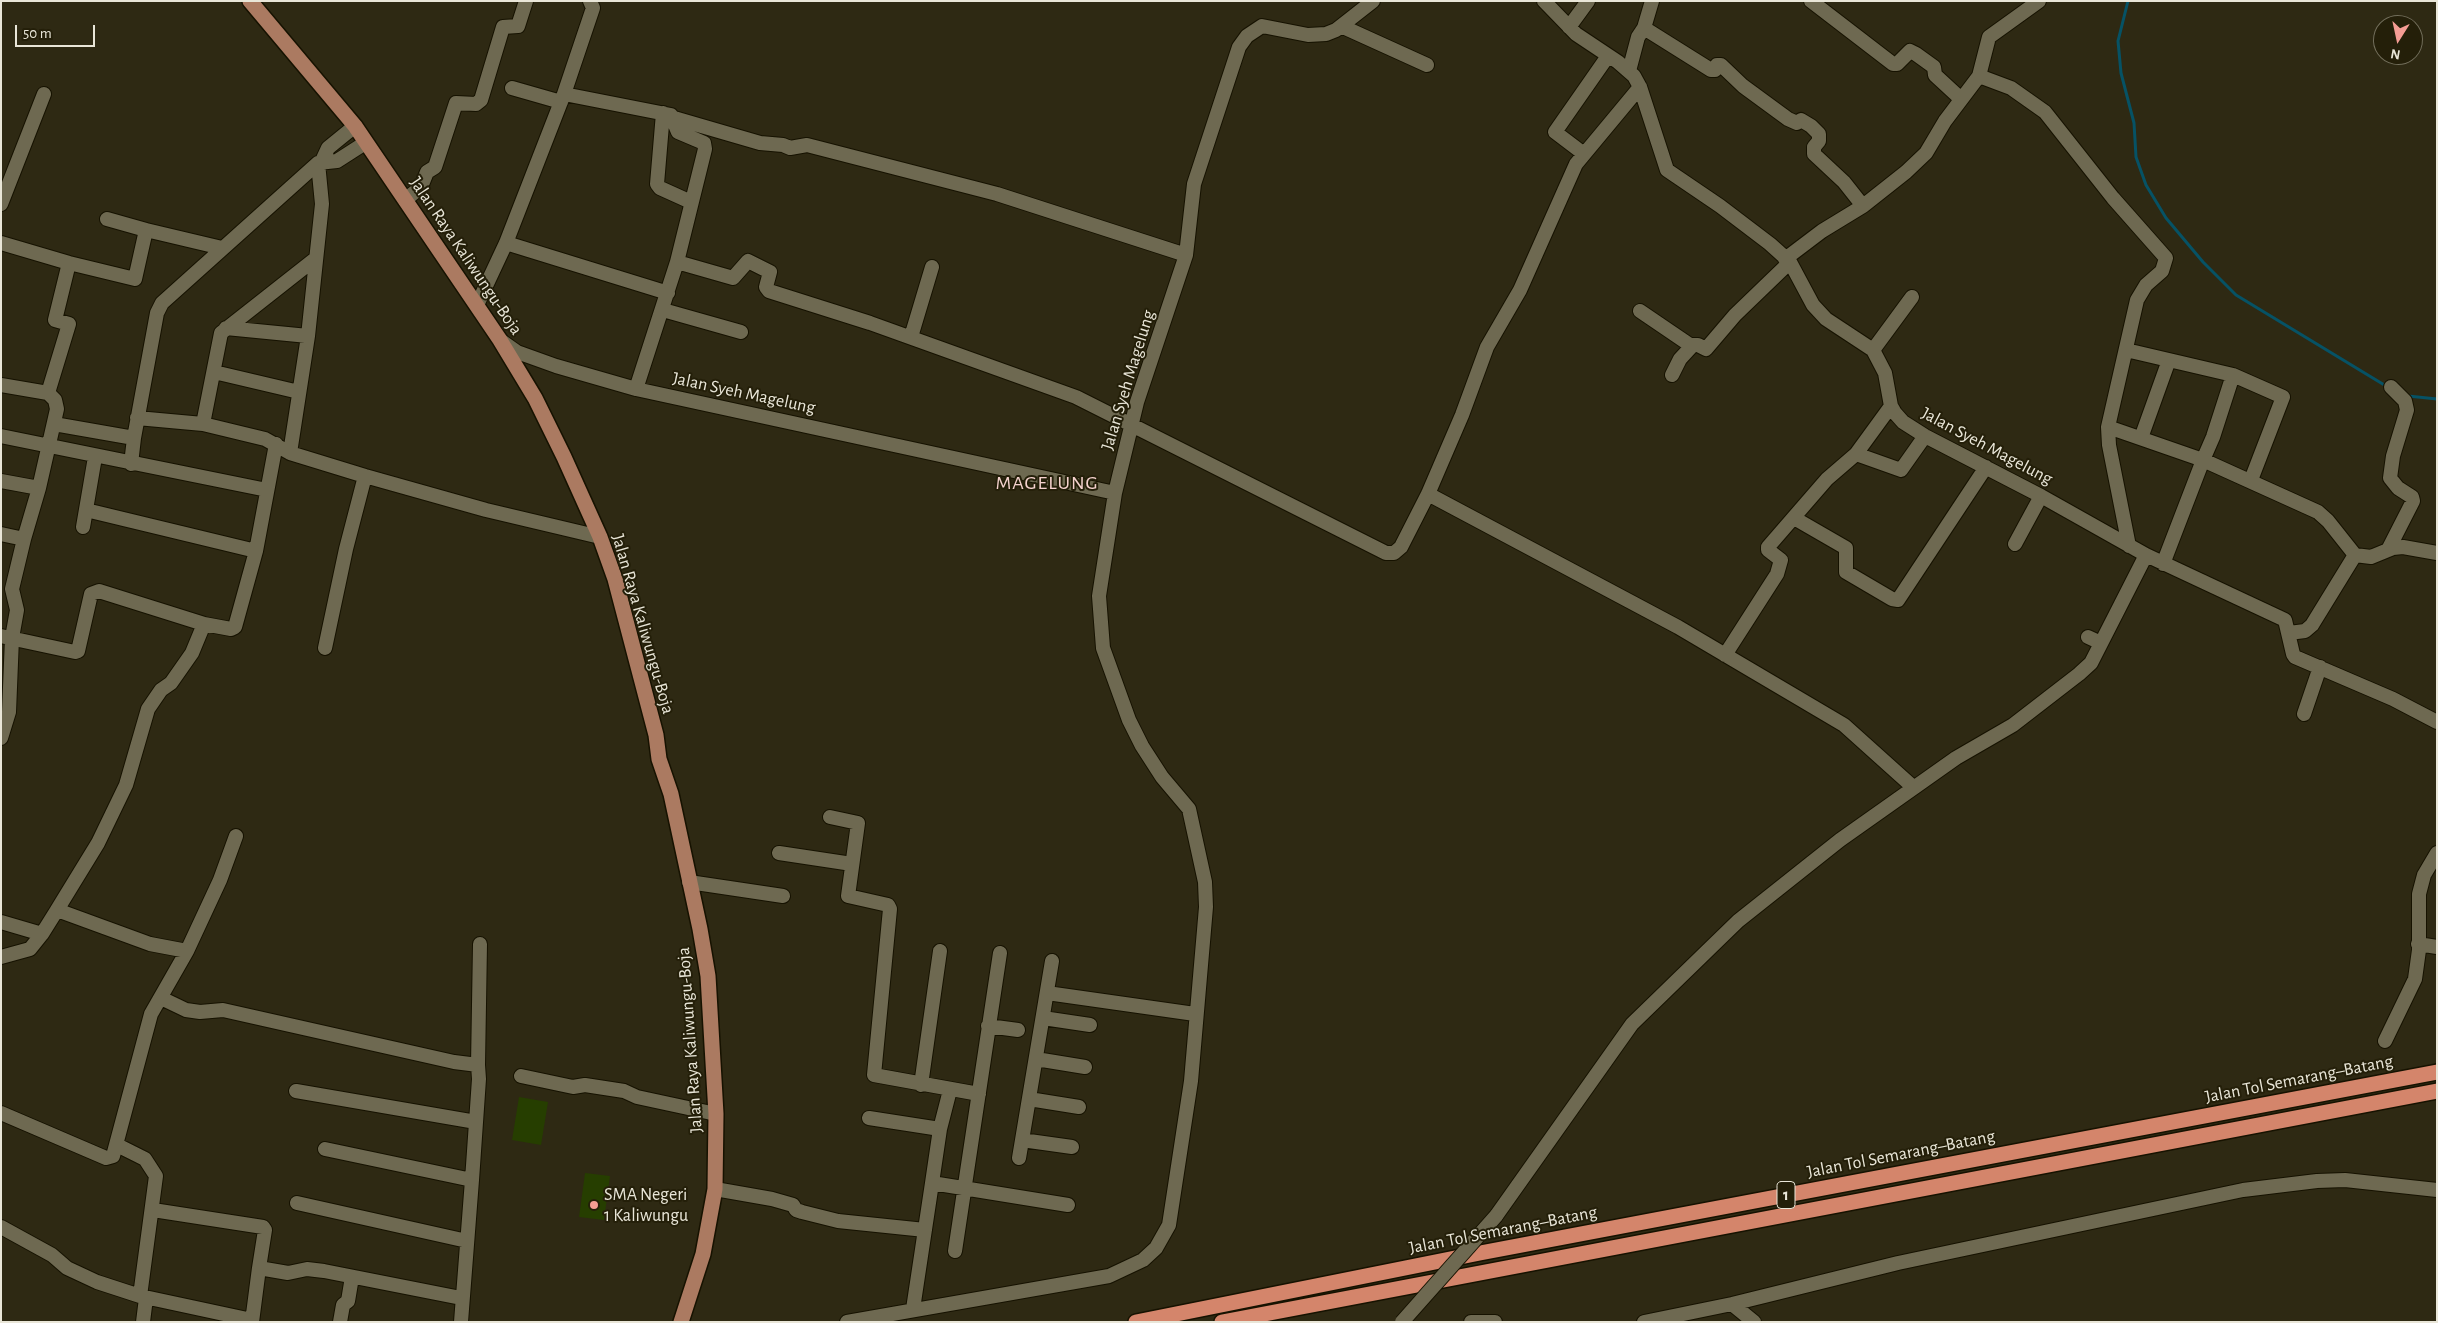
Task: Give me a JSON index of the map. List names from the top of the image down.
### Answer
{
  "streets": {
    "highway": ["Jalan Tol Semarang–Batang", "1"],
    "main road": ["Jalan Raya Kaliwungu-Boja"],
    "street": ["Jalan Syeh Magelung"]
  },
  "crossings": [
    ["Jalan Raya Kaliwungu-Boja", "Jalan Syeh Magelung"]
  ],
  "districts": ["MAGELUNG"],
  "places": ["SMA Negeri 1 Kaliwungu"],
  "scale_bar": "50 m",
  "north": "bottom"
}
